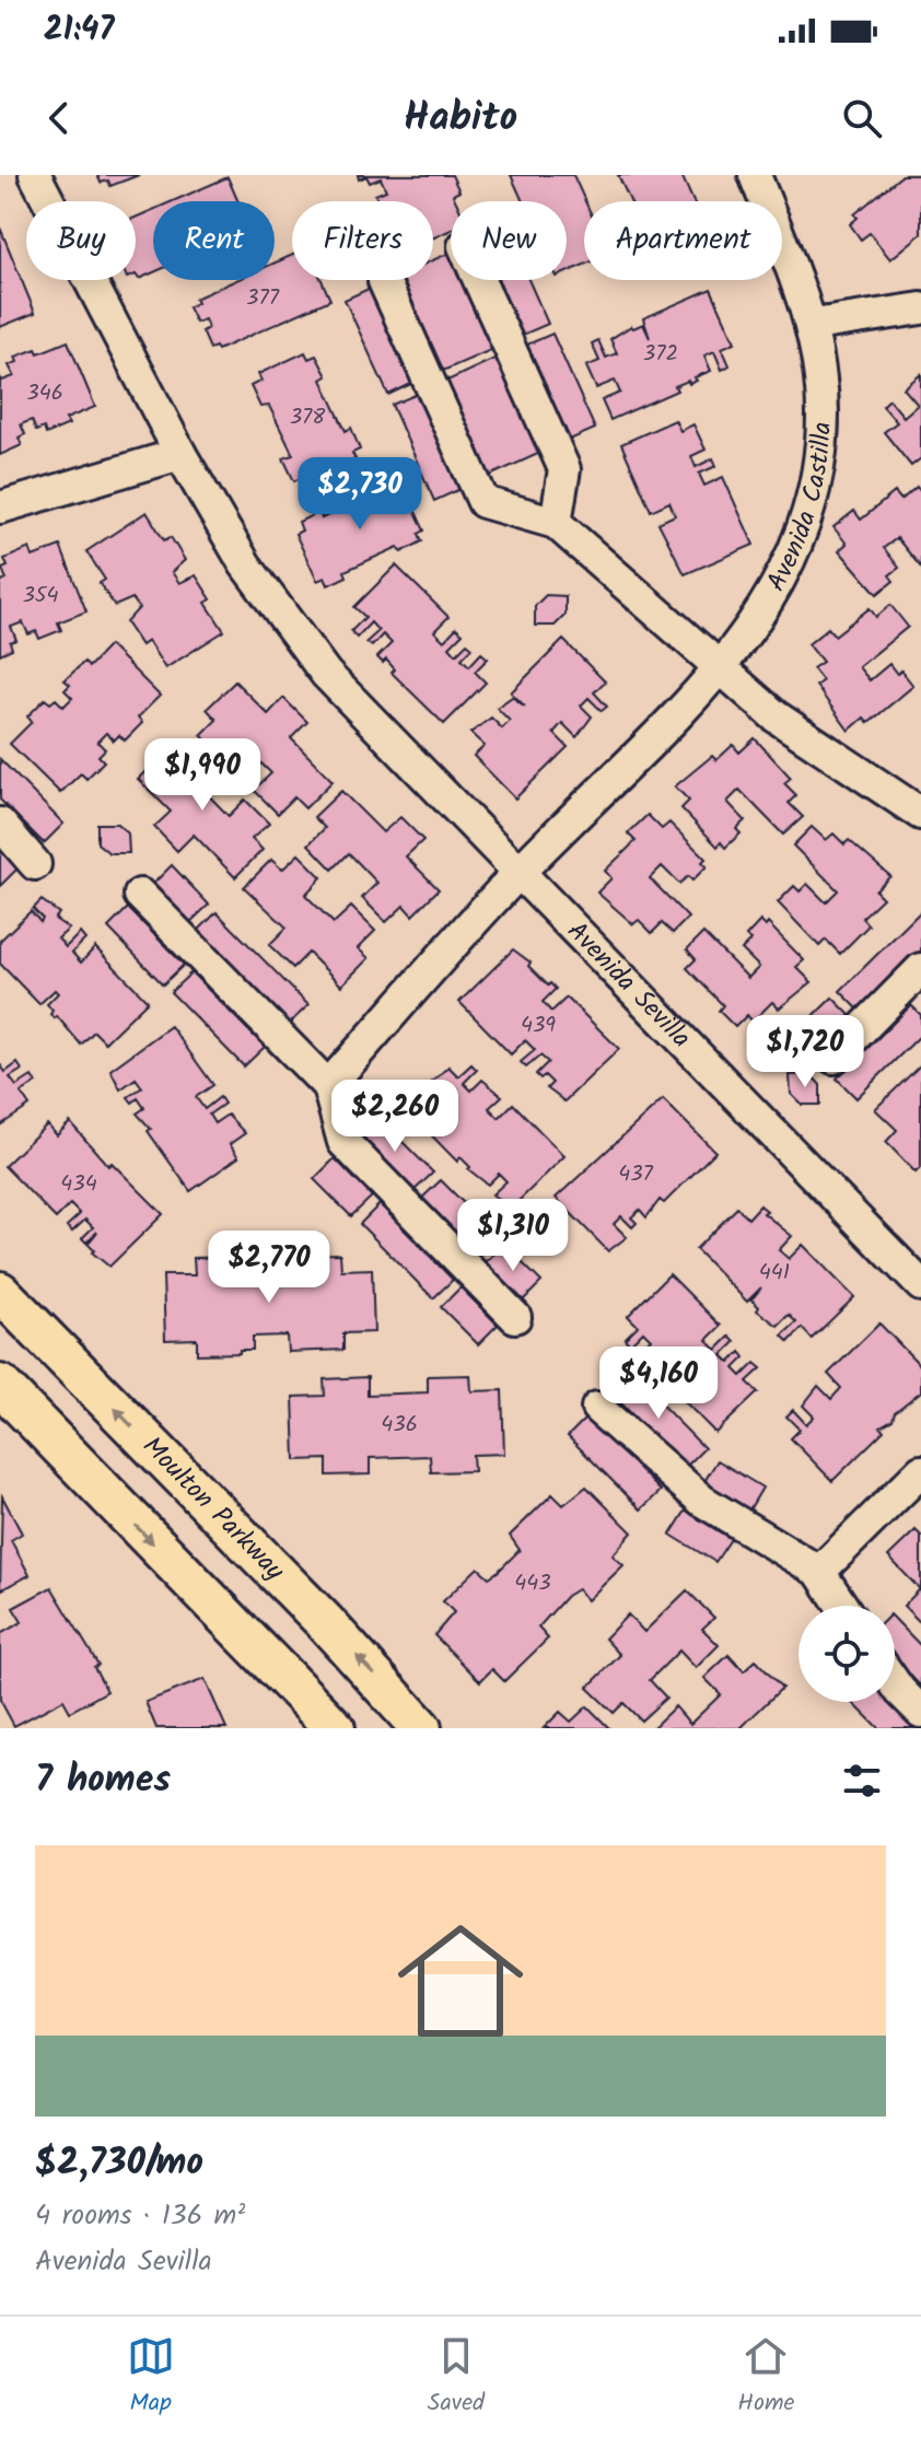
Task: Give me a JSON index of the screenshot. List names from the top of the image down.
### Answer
{
  "streets": {
    "main road": ["Moulton Parkway"],
    "street": ["Avenida Castilla", "Avenida Sevilla"]
  },
  "crossings": [
    ["Avenida Castilla", "Avenida Sevilla"]
  ],
  "house_numbers": [
    "377",
    "372",
    "346",
    "378",
    "354",
    "439",
    "437",
    "434",
    "441",
    "436",
    "443"
  ],
  "page": {
    "status": "21:47",
    "header": "Habito",
    "chip": [
      "Buy",
      "Rent",
      "Filters",
      "New",
      "Apartment"
    ],
    "price": [
      "$2,730",
      "$1,990",
      "$1,720",
      "$2,260",
      "$1,310",
      "$2,770",
      "$4,160"
    ],
    "heading": "7 homes",
    "list": [
      {
        "name": "$2,730/mo",
        "note": "4 rooms · 136 m² · Avenida Sevilla"
      }
    ],
    "tabs": ["Map", "Saved", "Home"]
  }
}
